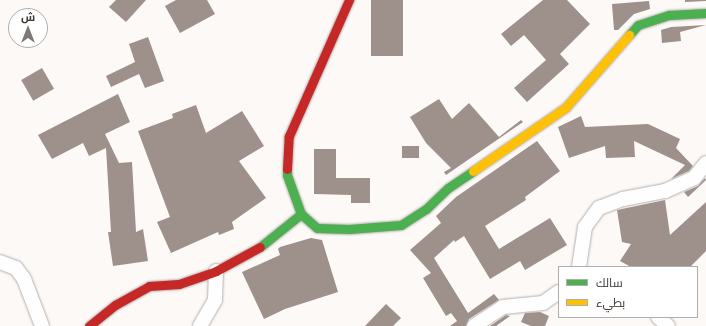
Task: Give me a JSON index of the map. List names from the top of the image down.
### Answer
{
  "legend": ["سالك", "بطيء"],
  "north": "top"
}
